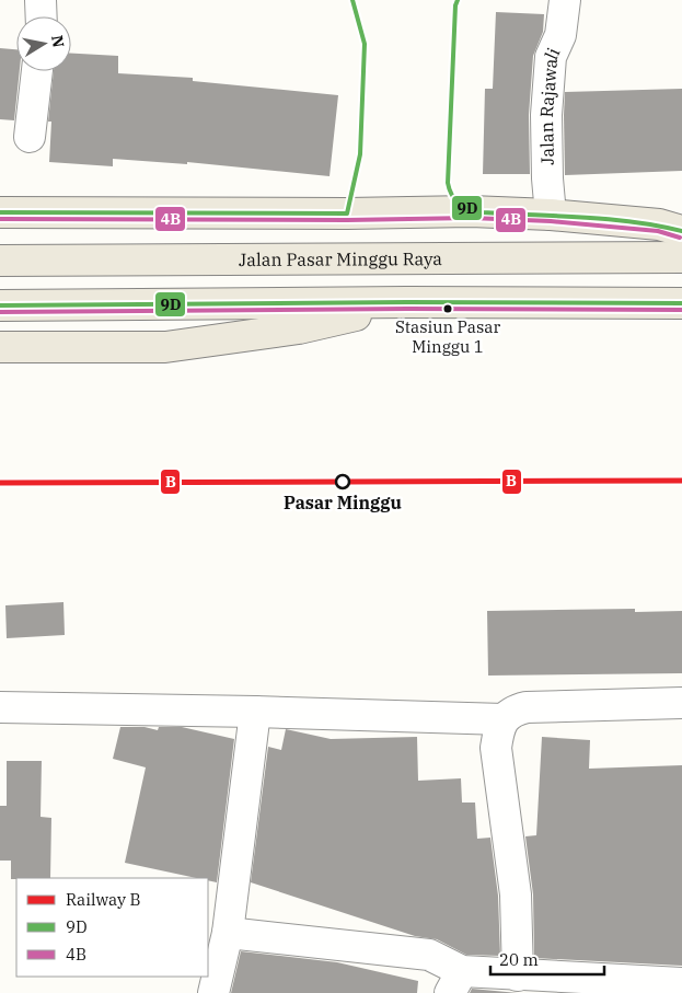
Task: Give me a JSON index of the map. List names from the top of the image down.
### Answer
{
  "streets": {
    "main road": ["Jalan Pasar Minggu Raya"],
    "street": ["Jalan Rajawali"]
  },
  "places": ["Stasiun Pasar Minggu 1", "Pasar Minggu"],
  "lines": ["transit line 9D", "transit line 4B", "rail line B"],
  "legend": ["Railway B", "9D", "4B"],
  "scale_bar": "20 m",
  "north": "right"
}
